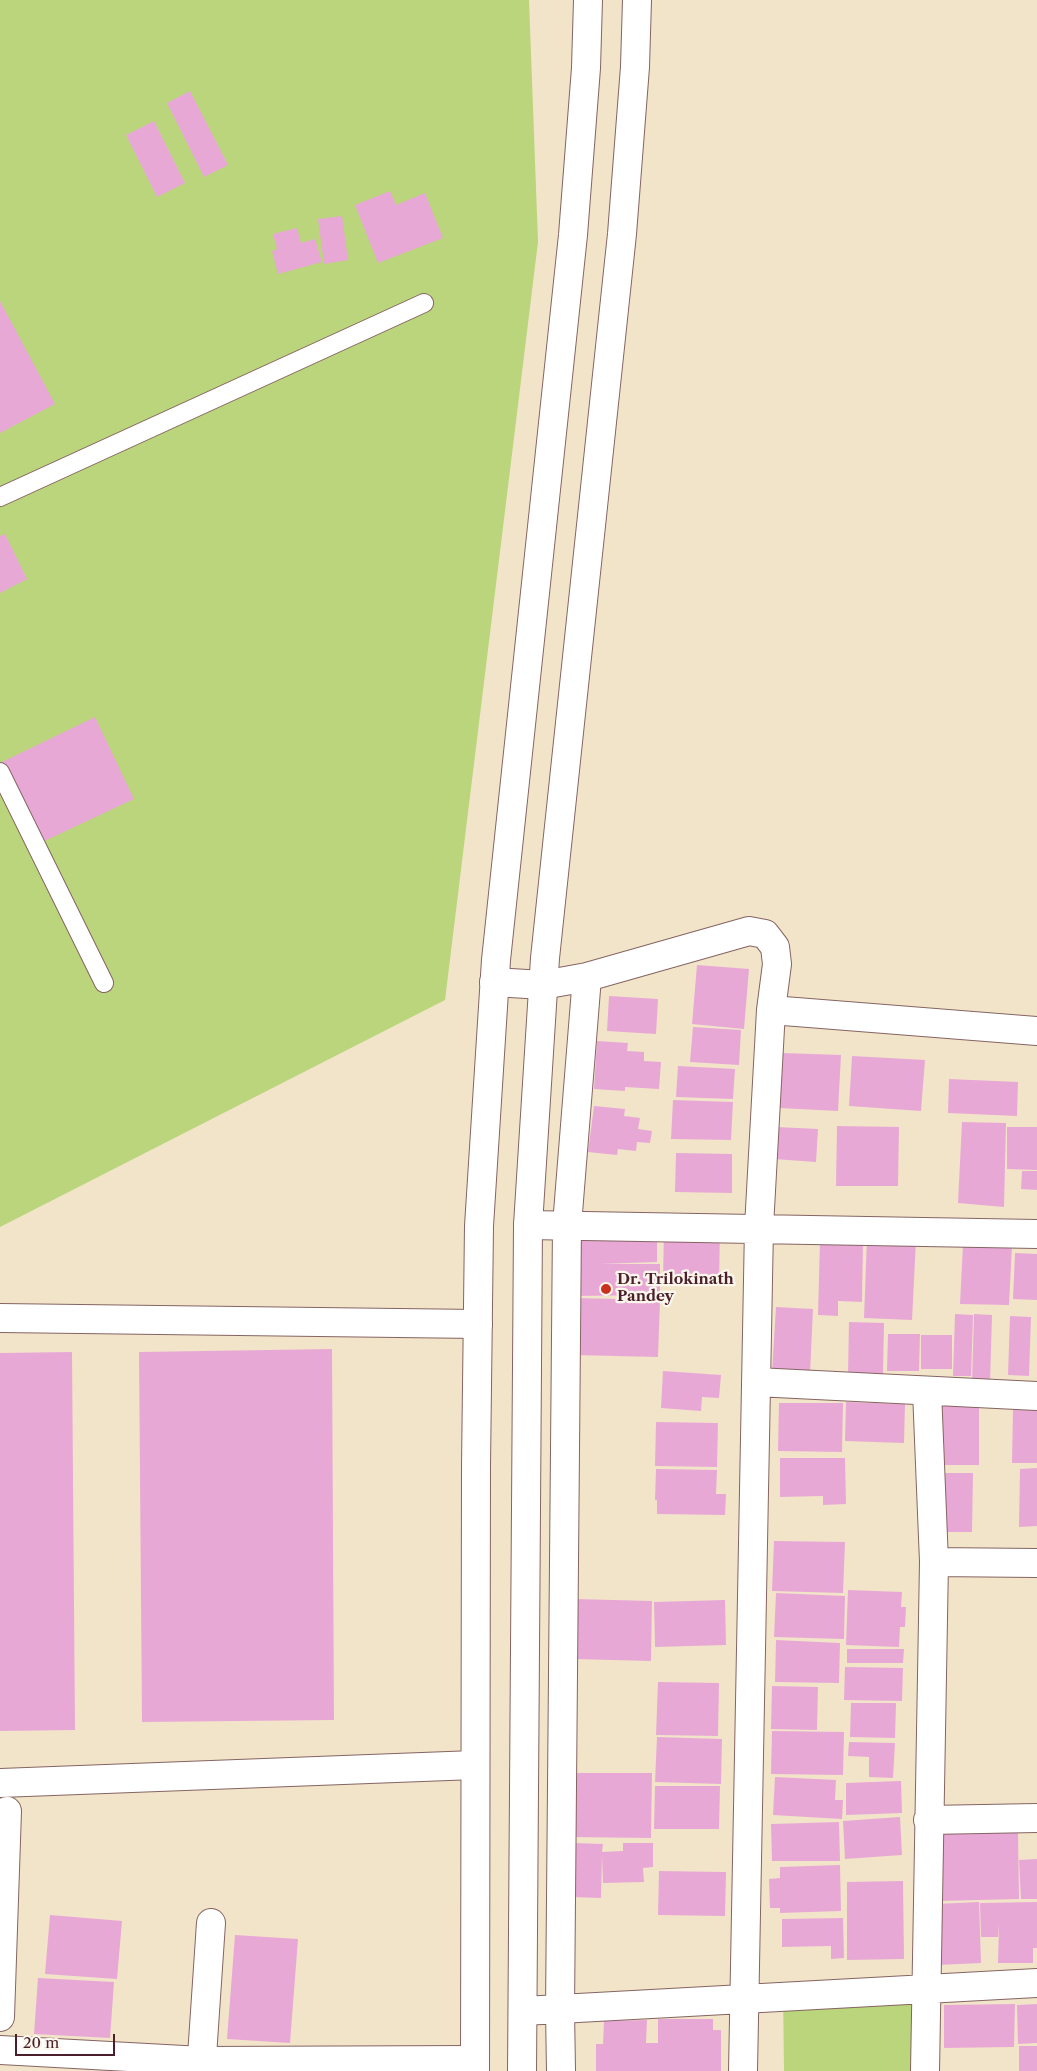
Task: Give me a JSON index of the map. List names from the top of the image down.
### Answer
{
  "places": ["Dr. Trilokinath Pandey"],
  "scale_bar": "20 m"
}
